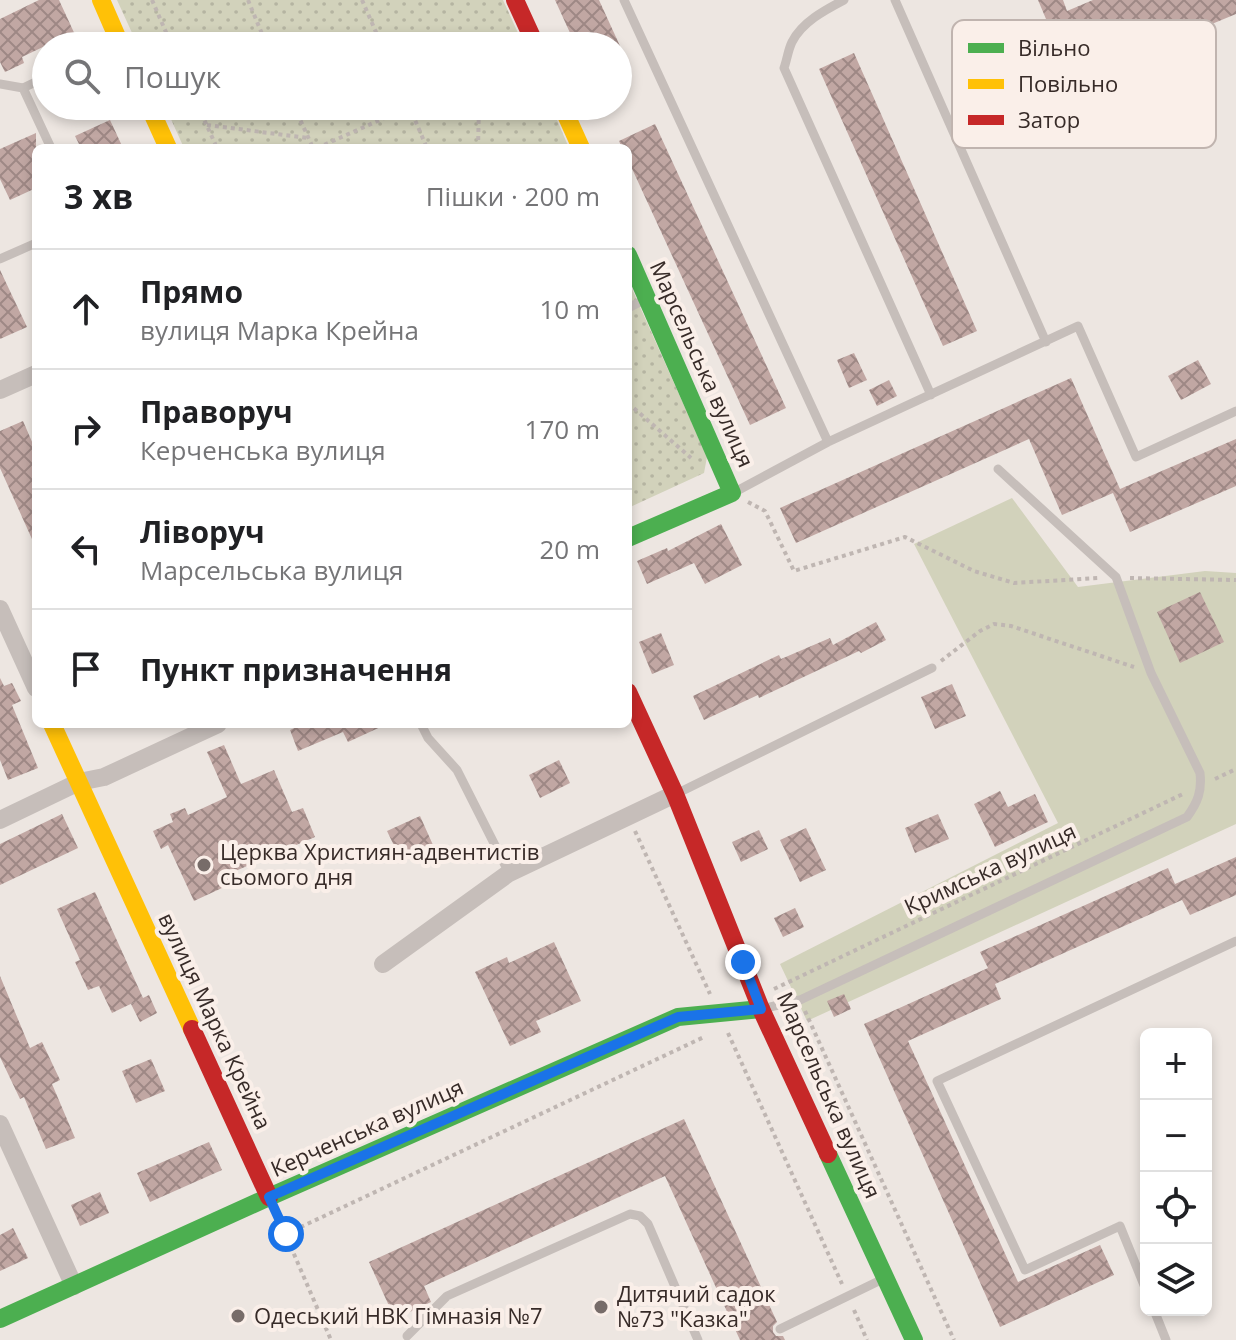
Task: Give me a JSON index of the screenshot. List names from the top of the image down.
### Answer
{
  "streets": {
    "street": ["Марсельська вулиця", "вулиця Марка Крейна", "Керченська вулиця"],
    "path": ["Кримська вулиця"]
  },
  "crossings": [
    ["Марсельська вулиця", "Кримська вулиця"],
    ["Марсельська вулиця", "Керченська вулиця"],
    ["Кримська вулиця", "Керченська вулиця"],
    ["вулиця Марка Крейна", "Керченська вулиця"]
  ],
  "places": ["Церква Християн-адвентистів сьомого дня", "Дитячий садок №73 \"Казка\"", "Одеський НВК Гімназія №7"],
  "legend": ["Вільно", "Повільно", "Затор"],
  "page": {
    "search": "Пошук",
    "heading": ["3 хв", "Пішки · 200 m"],
    "list": [
      ["Прямо", "вулиця Марка Крейна", "10 m"],
      ["Праворуч", "Керченська вулиця", "170 m"],
      ["Ліворуч", "Марсельська вулиця", "20 m"],
      "Пункт призначення"
    ],
    "map_buttons": ["+", "−"]
  }
}
